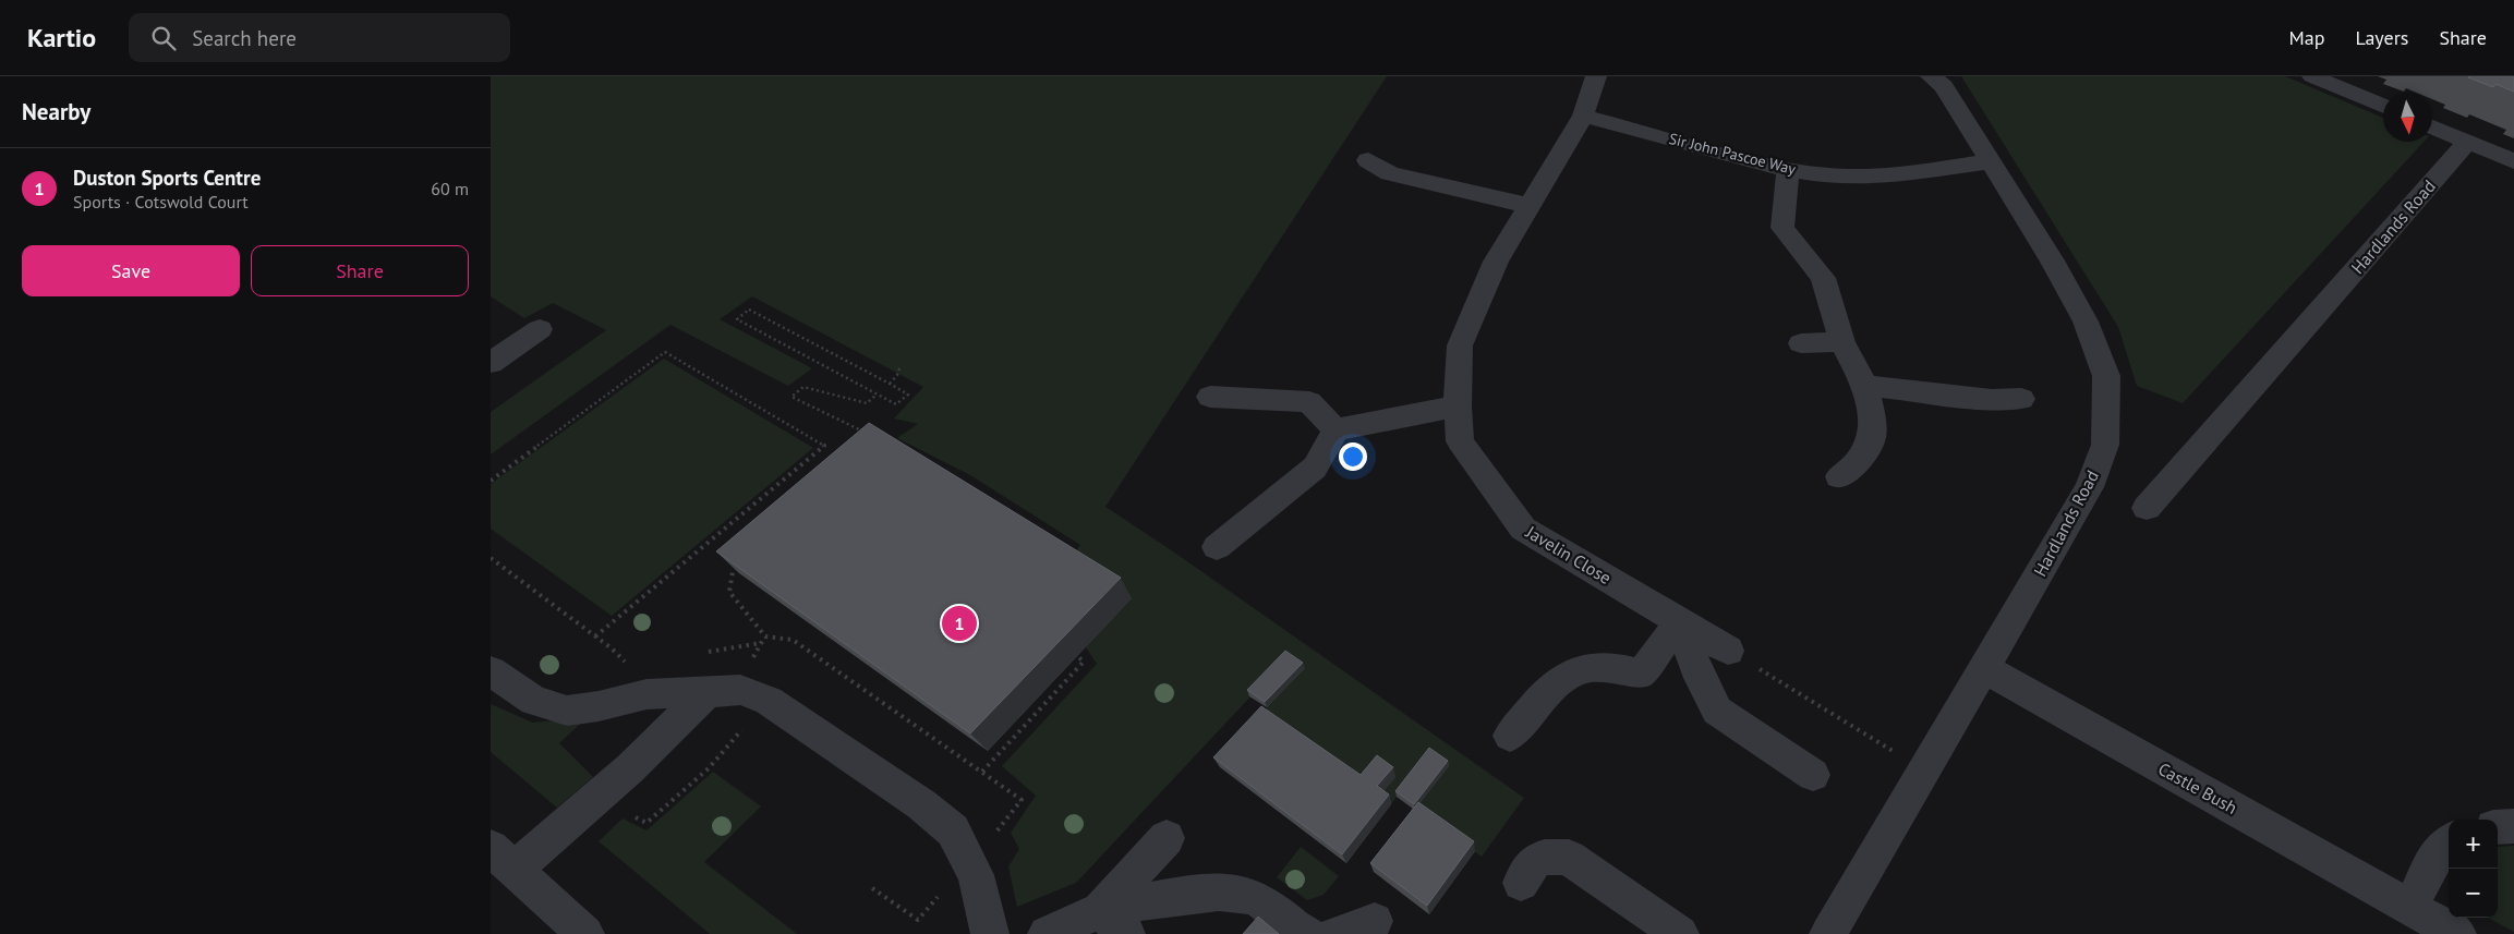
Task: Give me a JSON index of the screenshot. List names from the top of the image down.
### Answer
{
  "streets": {
    "street": [
      "Sir John Pascoe Way",
      "Hardlands Road",
      "Javelin Close",
      "Castle Bush"
    ]
  },
  "crossings": [
    ["Sir John Pascoe Way", "Hardlands Road"],
    ["Sir John Pascoe Way", "Javelin Close"],
    ["Hardlands Road", "Castle Bush"]
  ],
  "north": "bottom",
  "page": {
    "header": "Kartio",
    "search": "Search here",
    "nav": ["Map", "Layers", "Share"],
    "heading": "Nearby",
    "list": [
      {
        "mark": "1",
        "name": "Duston Sports Centre",
        "note": "Sports · Cotswold Court",
        "value": "60 m"
      }
    ],
    "buttons": ["Save", "Share"],
    "pins": "1",
    "map_buttons": ["+", "−"]
  }
}
